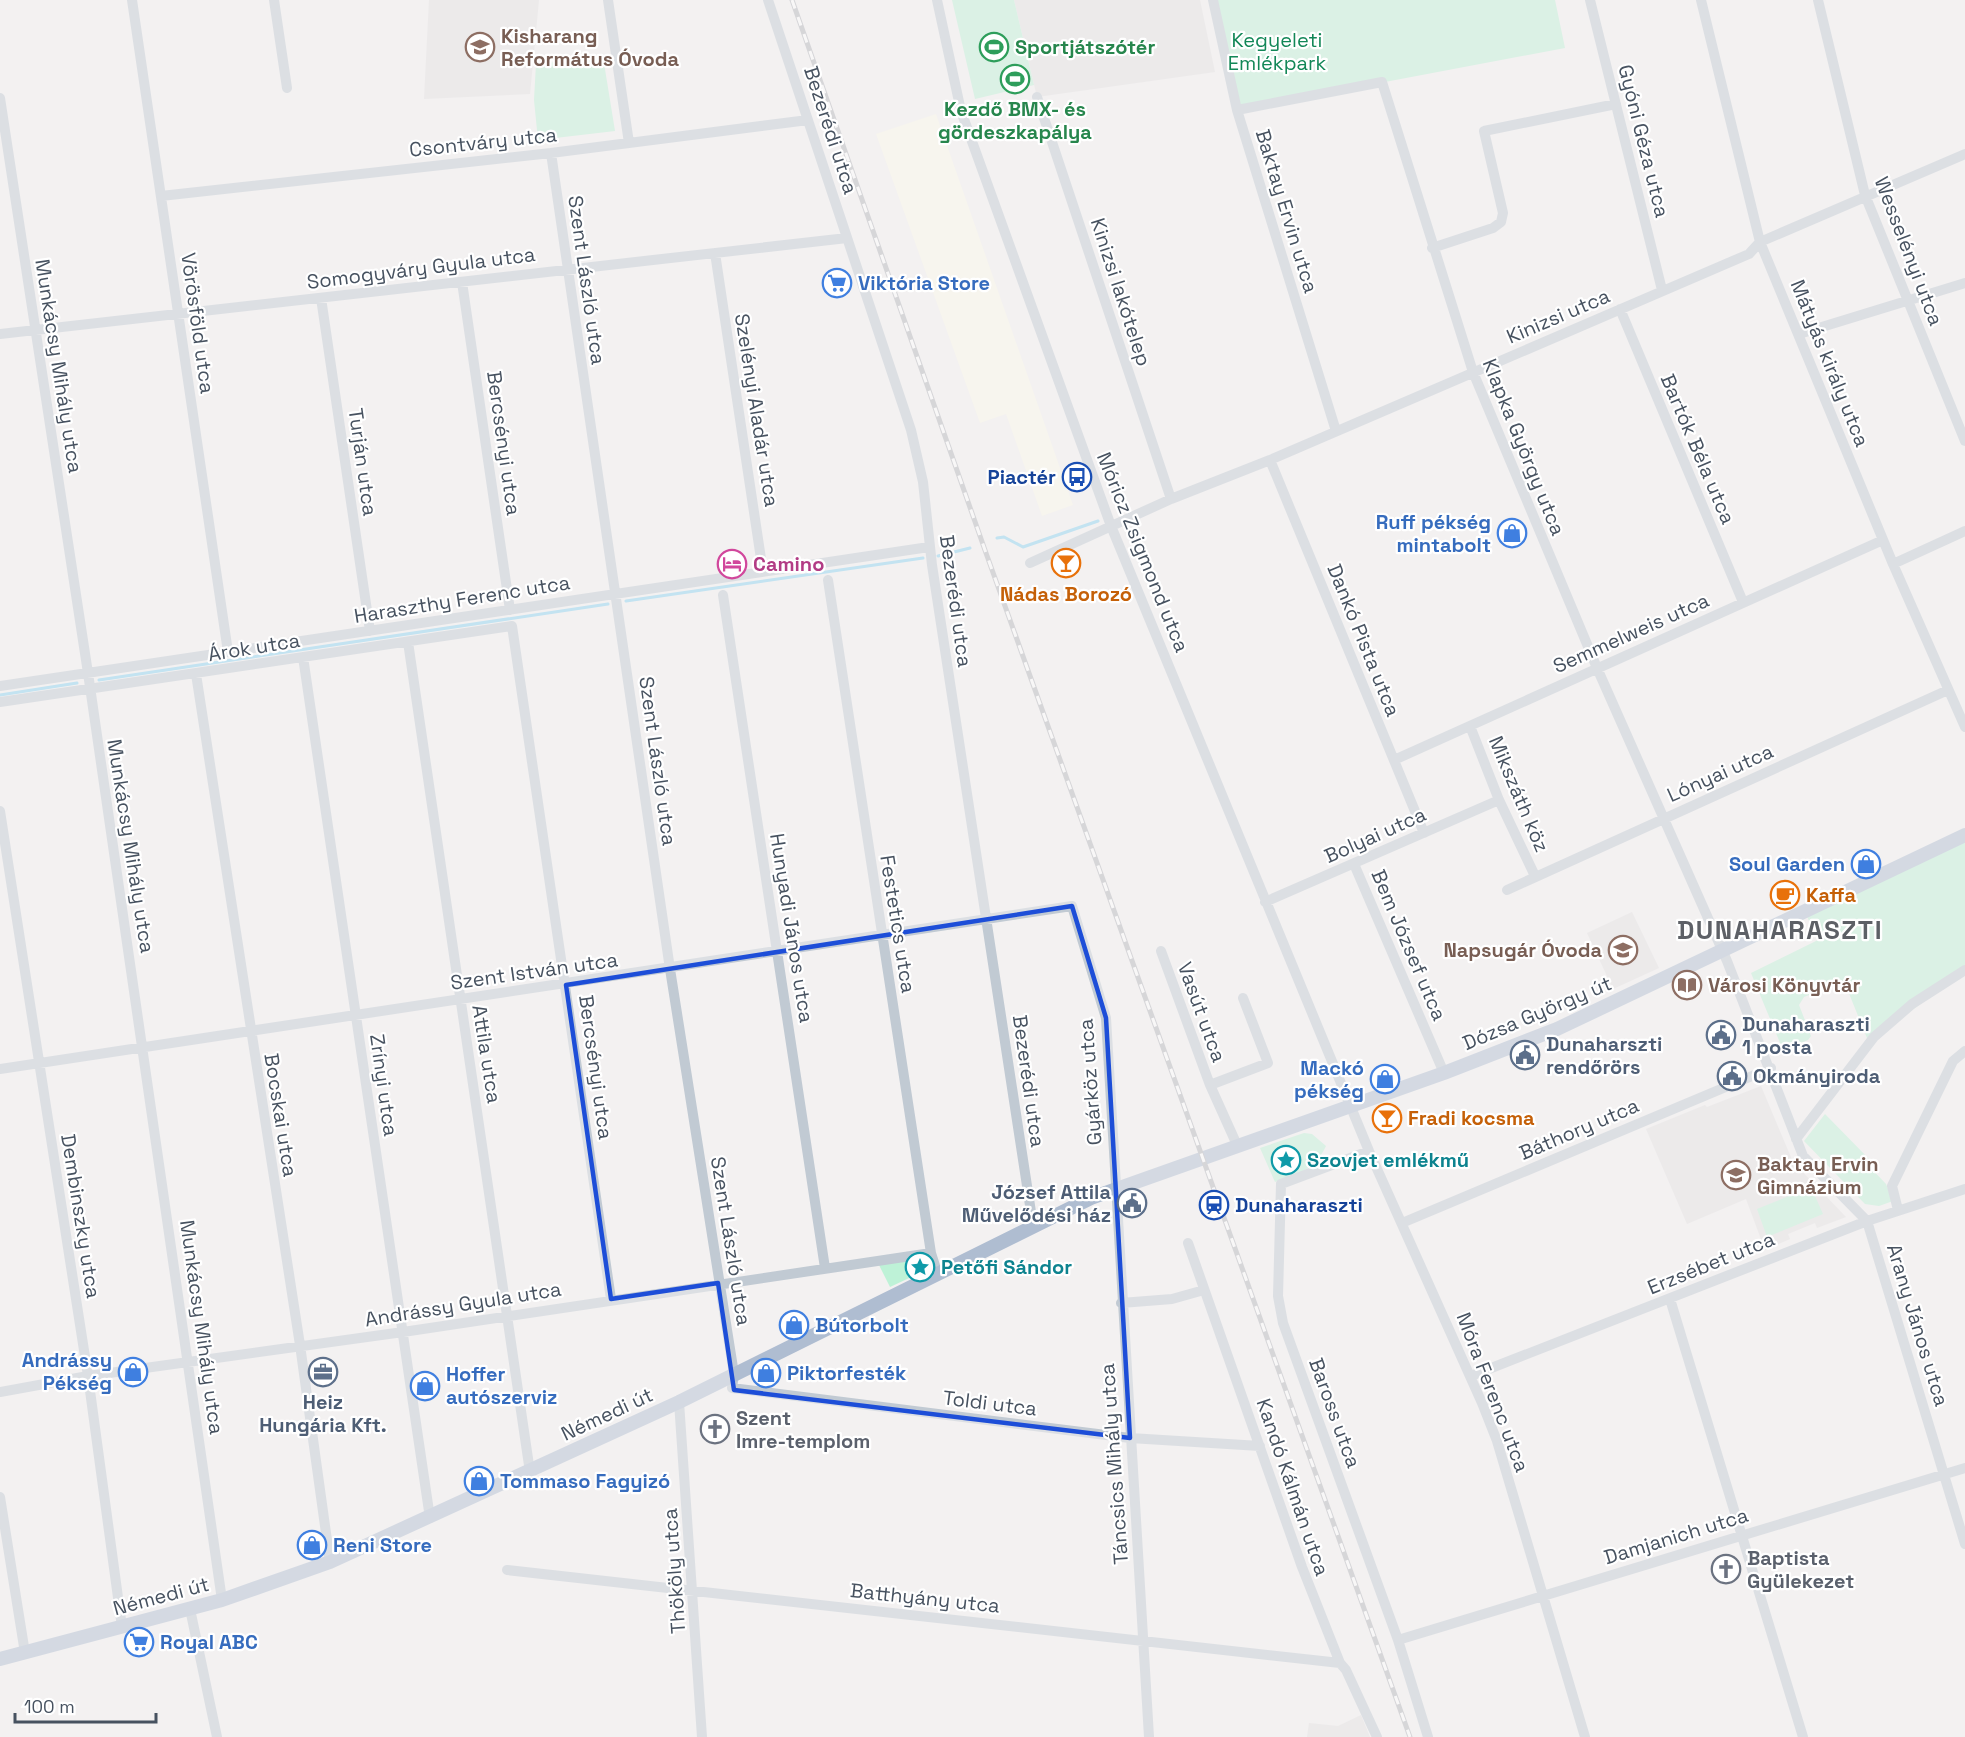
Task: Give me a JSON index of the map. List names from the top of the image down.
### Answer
{
  "streets": {
    "main road": ["Dózsa György út", "Némedi út"],
    "street": [
      "Bezerédi utca",
      "Gyóni Géza utca",
      "Csontváry utca",
      "Baktay Ervin utca",
      "Wesselényi utca",
      "Somogyváry Gyula utca",
      "Szent László utca",
      "Kinizsi lakótelep",
      "Kinizsi utca",
      "Vörösföld utca",
      "Mátyás király utca",
      "Munkácsy Mihály utca",
      "Szelényi Aladár utca",
      "Bercsényi utca",
      "Klapka György utca",
      "Bartók Béla utca",
      "Turján utca",
      "Móricz Zsigmond utca",
      "Haraszthy Ferenc utca",
      "Semmelweis utca",
      "Dankó Pista utca",
      "Árok utca",
      "Lónyai utca",
      "Mikszáth köz",
      "Bolyai utca",
      "Festetics utca",
      "Hunyadi János utca",
      "Bem József utca",
      "Szent István utca",
      "Vasút utca",
      "Attila utca",
      "Gyárköz utca",
      "Zrínyi utca",
      "Bocskai utca",
      "Báthory utca",
      "Dembinszky utca",
      "Erzsébet utca",
      "Andrássy Gyula utca",
      "Arany János utca",
      "Móra Ferenc utca",
      "Toldi utca",
      "Baross utca",
      "Táncsics Mihály utca",
      "Kandó Kálmán utca",
      "Damjanich utca",
      "Thököly utca",
      "Batthyány utca"
    ]
  },
  "crossings": [
    ["Bezerédi utca", "Csontváry utca"],
    ["Bezerédi utca", "Somogyváry Gyula utca"],
    ["Bezerédi utca", "Haraszthy Ferenc utca"],
    ["Bezerédi utca", "Szent István utca"],
    ["Bezerédi utca", "Némedi út"],
    ["Gyóni Géza utca", "Kinizsi utca"],
    ["Csontváry utca", "Szent László utca"],
    ["Csontváry utca", "Vörösföld utca"],
    ["Baktay Ervin utca", "Kinizsi utca"],
    ["Baktay Ervin utca", "Klapka György utca"],
    ["Wesselényi utca", "Kinizsi utca"],
    ["Somogyváry Gyula utca", "Szent László utca"],
    ["Somogyváry Gyula utca", "Vörösföld utca"],
    ["Somogyváry Gyula utca", "Munkácsy Mihály utca"],
    ["Somogyváry Gyula utca", "Szelényi Aladár utca"],
    ["Somogyváry Gyula utca", "Bercsényi utca"],
    ["Somogyváry Gyula utca", "Turján utca"],
    ["Szent László utca", "Haraszthy Ferenc utca"],
    ["Szent László utca", "Szent István utca"],
    ["Szent László utca", "Andrássy Gyula utca"],
    ["Szent László utca", "Toldi utca"],
    ["Szent László utca", "Némedi út"],
    ["Kinizsi lakótelep", "Kinizsi utca"],
    ["Kinizsi utca", "Mátyás király utca"],
    ["Kinizsi utca", "Klapka György utca"],
    ["Kinizsi utca", "Bartók Béla utca"],
    ["Kinizsi utca", "Móricz Zsigmond utca"],
    ["Kinizsi utca", "Dankó Pista utca"],
    ["Vörösföld utca", "Haraszthy Ferenc utca"],
    ["Mátyás király utca", "Semmelweis utca"],
    ["Mátyás király utca", "Lónyai utca"],
    ["Munkácsy Mihály utca", "Haraszthy Ferenc utca"],
    ["Munkácsy Mihály utca", "Árok utca"],
    ["Munkácsy Mihály utca", "Szent István utca"],
    ["Munkácsy Mihály utca", "Andrássy Gyula utca"],
    ["Munkácsy Mihály utca", "Némedi út"],
    ["Szelényi Aladár utca", "Haraszthy Ferenc utca"],
    ["Bercsényi utca", "Haraszthy Ferenc utca"],
    ["Bercsényi utca", "Árok utca"],
    ["Bercsényi utca", "Szent István utca"],
    ["Bercsényi utca", "Andrássy Gyula utca"],
    ["Klapka György utca", "Semmelweis utca"],
    ["Klapka György utca", "Lónyai utca"],
    ["Klapka György utca", "Dózsa György út"],
    ["Klapka György utca", "Báthory utca"],
    ["Klapka György utca", "Erzsébet utca"],
    ["Klapka György utca", "Arany János utca"],
    ["Bartók Béla utca", "Semmelweis utca"],
    ["Turján utca", "Haraszthy Ferenc utca"],
    ["Móricz Zsigmond utca", "Bolyai utca"],
    ["Móricz Zsigmond utca", "Dózsa György út"],
    ["Móricz Zsigmond utca", "Móra Ferenc utca"],
    ["Semmelweis utca", "Dankó Pista utca"],
    ["Semmelweis utca", "Mikszáth köz"],
    ["Dankó Pista utca", "Bolyai utca"],
    ["Árok utca", "Attila utca"],
    ["Árok utca", "Zrínyi utca"],
    ["Árok utca", "Bocskai utca"],
    ["Lónyai utca", "Mikszáth köz"],
    ["Mikszáth köz", "Bolyai utca"],
    ["Bolyai utca", "Bem József utca"],
    ["Festetics utca", "Szent István utca"],
    ["Festetics utca", "Andrássy Gyula utca"],
    ["Festetics utca", "Némedi út"],
    ["Hunyadi János utca", "Szent István utca"],
    ["Hunyadi János utca", "Andrássy Gyula utca"],
    ["Bem József utca", "Dózsa György út"],
    ["Szent István utca", "Attila utca"],
    ["Szent István utca", "Gyárköz utca"],
    ["Szent István utca", "Zrínyi utca"],
    ["Szent István utca", "Bocskai utca"],
    ["Szent István utca", "Dembinszky utca"],
    ["Vasút utca", "Dózsa György út"],
    ["Dózsa György út", "Móra Ferenc utca"],
    ["Dózsa György út", "Némedi út"],
    ["Attila utca", "Andrássy Gyula utca"],
    ["Attila utca", "Némedi út"],
    ["Gyárköz utca", "Némedi út"],
    ["Gyárköz utca", "Táncsics Mihály utca"],
    ["Zrínyi utca", "Andrássy Gyula utca"],
    ["Zrínyi utca", "Némedi út"],
    ["Bocskai utca", "Andrássy Gyula utca"],
    ["Bocskai utca", "Némedi út"],
    ["Báthory utca", "Móra Ferenc utca"],
    ["Dembinszky utca", "Andrássy Gyula utca"],
    ["Dembinszky utca", "Némedi út"],
    ["Erzsébet utca", "Arany János utca"],
    ["Erzsébet utca", "Móra Ferenc utca"],
    ["Arany János utca", "Damjanich utca"],
    ["Móra Ferenc utca", "Baross utca"],
    ["Móra Ferenc utca", "Damjanich utca"],
    ["Toldi utca", "Némedi út"],
    ["Toldi utca", "Táncsics Mihály utca"],
    ["Toldi utca", "Kandó Kálmán utca"],
    ["Baross utca", "Damjanich utca"],
    ["Némedi út", "Táncsics Mihály utca"],
    ["Némedi út", "Thököly utca"],
    ["Táncsics Mihály utca", "Batthyány utca"],
    ["Kandó Kálmán utca", "Batthyány utca"],
    ["Thököly utca", "Batthyány utca"]
  ],
  "districts": ["DUNAHARASZTI"],
  "parks": ["Kegyeleti Emlékpark"],
  "places": {
    "school or university": ["Kisharang Református Óvoda", "Napsugár Óvoda", "Baktay Ervin Gimnázium"],
    "sports": ["Sportjátszótér", "Kezdő BMX- és gördeszkapálya"],
    "supermarket": ["Viktória Store", "Royal ABC"],
    "bus stop": ["Piactér"],
    "shop": [
      "Ruff pékség mintabolt",
      "Soul Garden",
      "Mackó pékség",
      "Bútorbolt",
      "Andrássy Pékség",
      "Piktorfesték",
      "Hoffer autószerviz",
      "Tommaso Fagyizó",
      "Reni Store"
    ],
    "bar": ["Nádas Borozó", "Fradi kocsma"],
    "hotel": ["Camino"],
    "cafe": ["Kaffa"],
    "library": ["Városi Könyvtár"],
    "public building": [
      "Dunaharaszti 1 posta",
      "Dunaharszti rendőrörs",
      "Okmányiroda",
      "József Attila Művelődési ház"
    ],
    "place": ["Szovjet emlékmű", "Petőfi Sándor"],
    "station": ["Dunaharaszti"],
    "office": ["Heiz Hungária Kft."],
    "church": ["Szent Imre-templom", "Baptista Gyülekezet"]
  },
  "scale_bar": "100 m"
}
